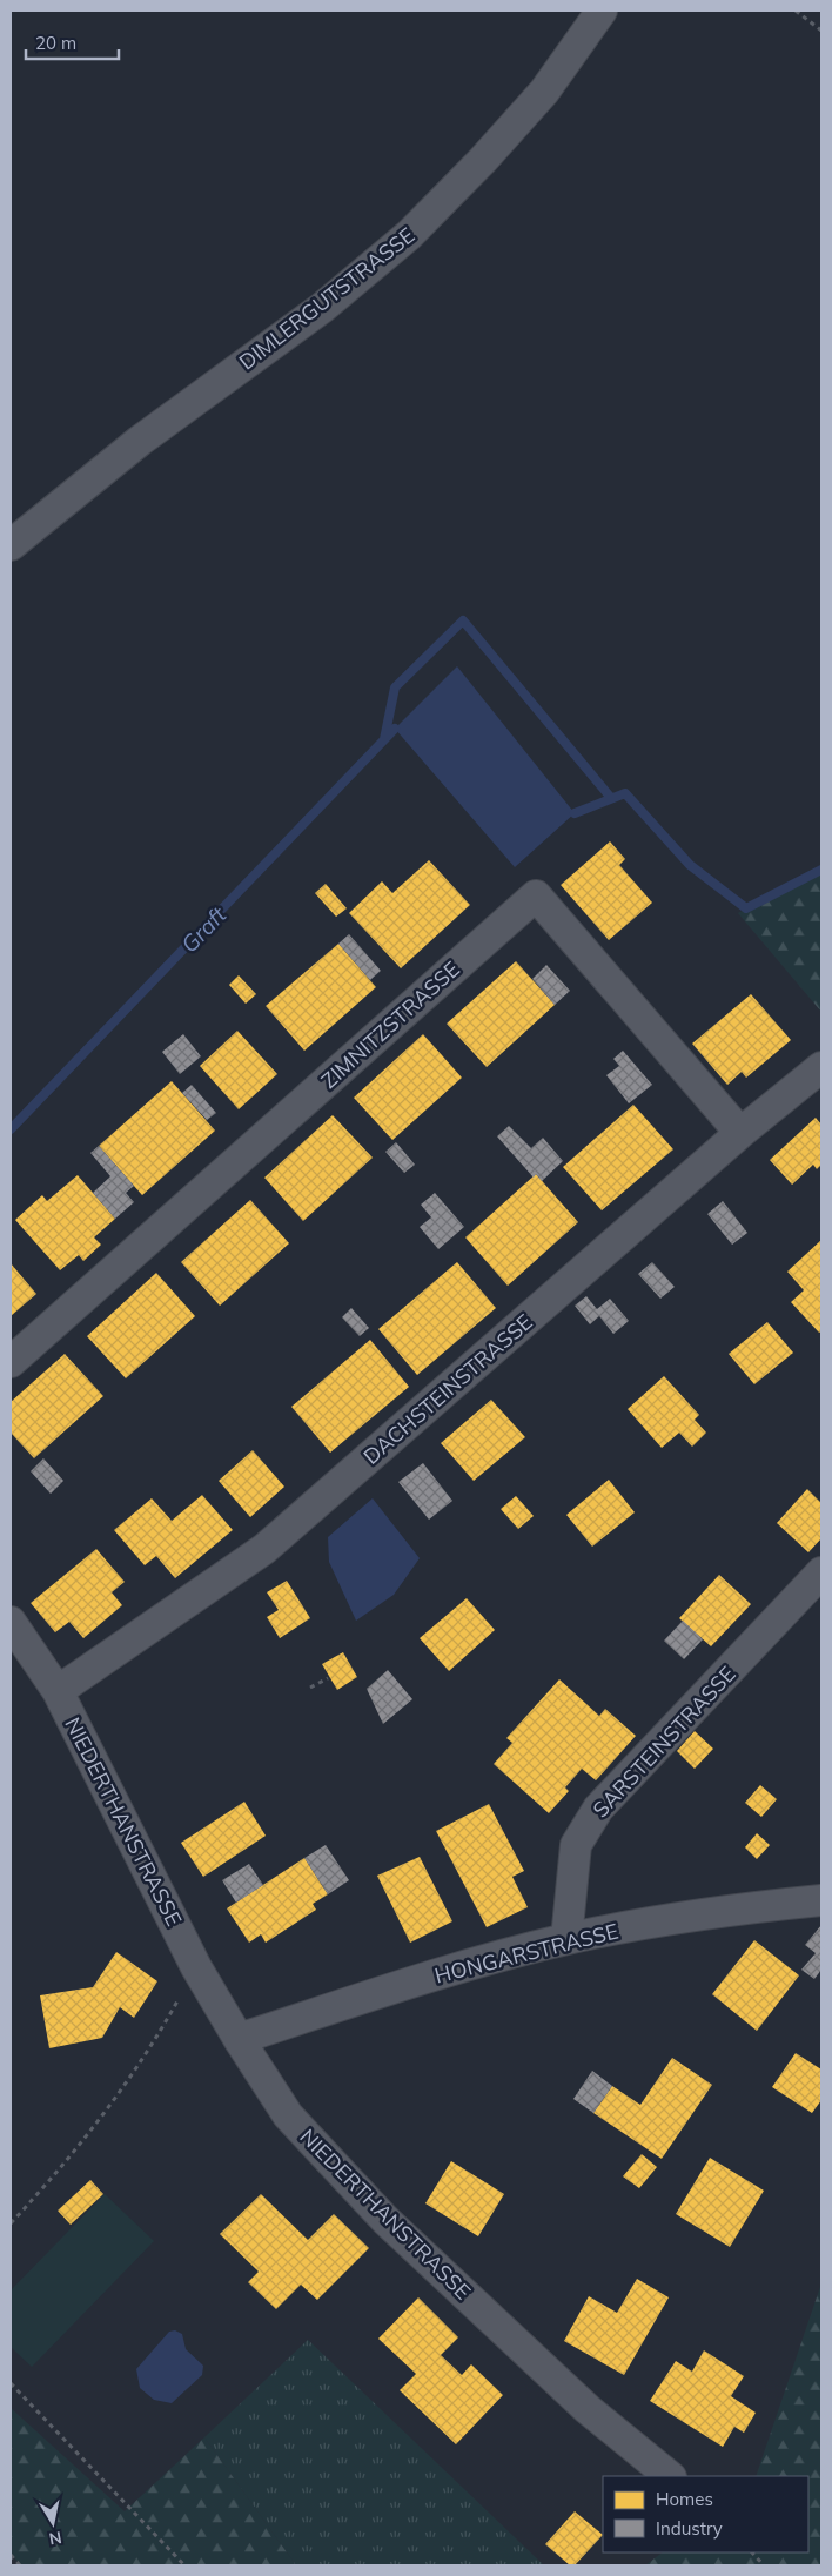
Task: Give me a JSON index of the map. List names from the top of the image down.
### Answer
{
  "streets": {
    "street": [
      "DIMLERGUTSTRASSE",
      "ZIMNITZSTRASSE",
      "DACHSTEINSTRASSE",
      "SARSTEINSTRASSE",
      "NIEDERTHANSTRASSE",
      "HONGARSTRASSE"
    ]
  },
  "crossings": [
    ["ZIMNITZSTRASSE", "DACHSTEINSTRASSE"],
    ["DACHSTEINSTRASSE", "NIEDERTHANSTRASSE"],
    ["SARSTEINSTRASSE", "HONGARSTRASSE"],
    ["NIEDERTHANSTRASSE", "HONGARSTRASSE"]
  ],
  "water": ["Graft"],
  "legend": ["Homes", "Industry"],
  "scale_bar": "20 m",
  "north": "bottom"
}
